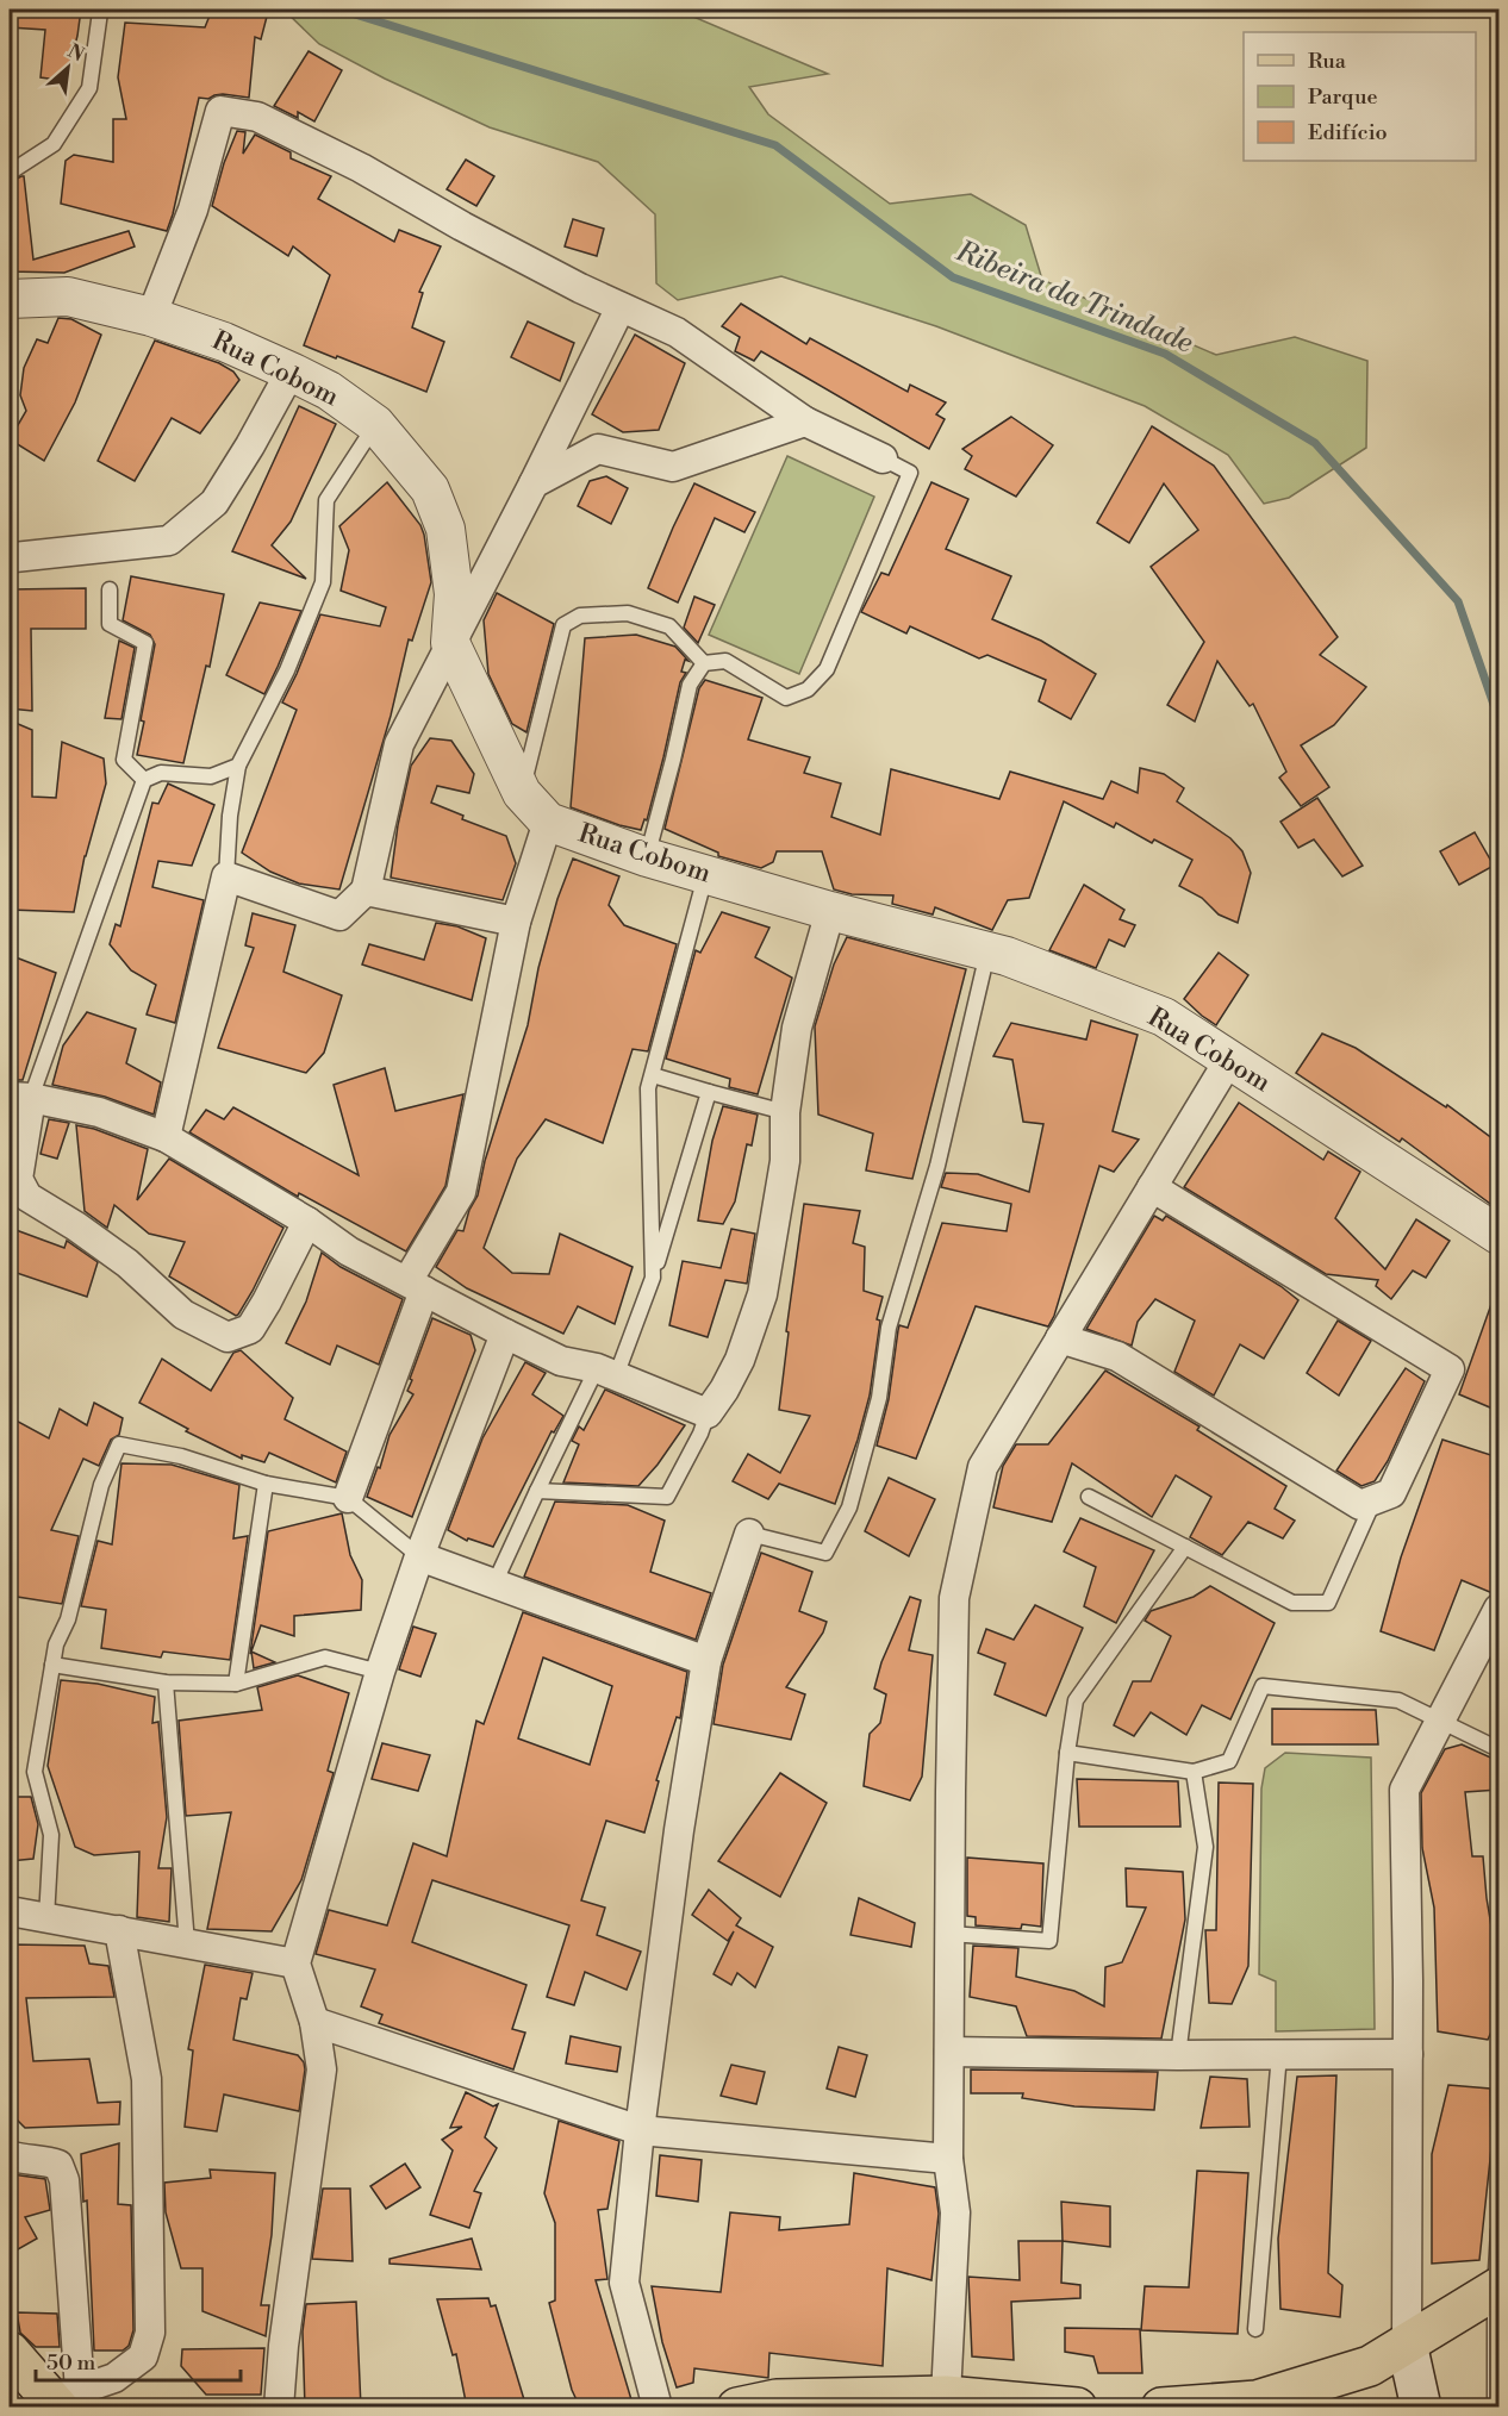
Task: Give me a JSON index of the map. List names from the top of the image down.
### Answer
{
  "streets": {
    "street": ["Rua Cobom"]
  },
  "water": ["Ribeira da Trindade"],
  "legend": ["Rua", "Parque", "Edifício"],
  "scale_bar": "50 m",
  "north": "top right"
}
